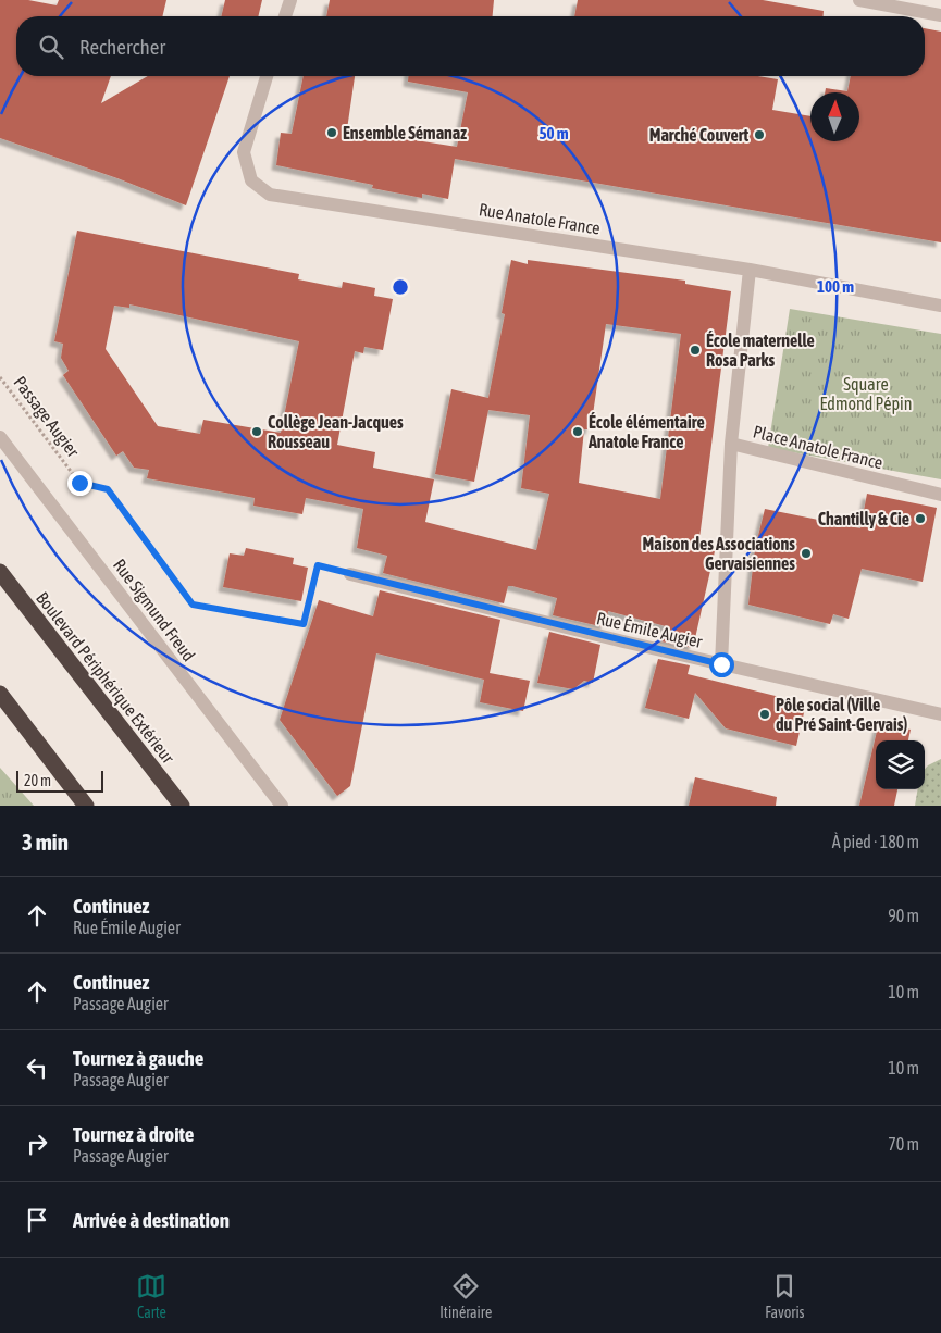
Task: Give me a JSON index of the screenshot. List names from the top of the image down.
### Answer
{
  "streets": {
    "highway": ["Boulevard Périphérique Extérieur"],
    "street": [
      "Rue Anatole France",
      "Place Anatole France",
      "Rue Sigmund Freud",
      "Rue Émile Augier"
    ],
    "path": ["Passage Augier"]
  },
  "crossings": [
    ["Rue Anatole France", "Place Anatole France"],
    ["Passage Augier", "Rue Émile Augier"]
  ],
  "parks": ["Square Edmond Pépin"],
  "places": [
    "Ensemble Sémanaz",
    "Marché Couvert",
    "École maternelle Rosa Parks",
    "Collège Jean-Jacques Rousseau",
    "École élémentaire Anatole France",
    "Chantilly & Cie",
    "Maison des Associations Gervaisiennes",
    "Pôle social (Ville du Pré Saint-Gervais)"
  ],
  "scale_bar": "20 m",
  "north": "top",
  "page": {
    "search": "Rechercher",
    "scale": "20 m",
    "heading": ["3 min", "À pied · 180 m"],
    "list": [
      ["Continuez", "Rue Émile Augier", "90 m"],
      ["Continuez", "Passage Augier", "10 m"],
      ["Tournez à gauche", "Passage Augier", "10 m"],
      ["Tournez à droite", "Passage Augier", "70 m"],
      "Arrivée à destination"
    ],
    "nav": ["Carte", "Itinéraire", "Favoris"]
  },
  "rings": ["50 m", "100 m"]
}
